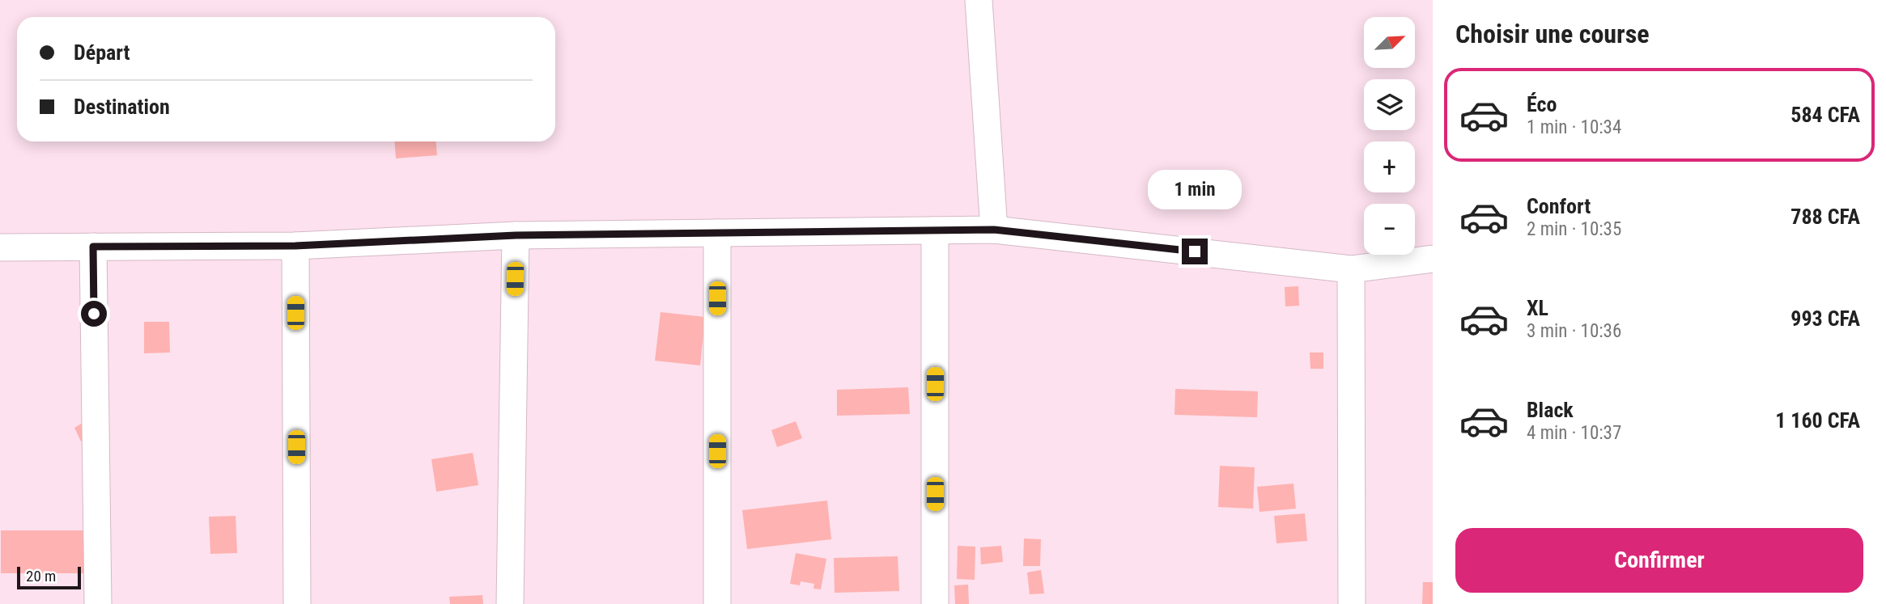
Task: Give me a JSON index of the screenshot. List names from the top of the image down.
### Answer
{
  "scale_bar": "20 m",
  "north": "top right",
  "page": {
    "heading": "Choisir une course",
    "map_buttons": ["+", "−"],
    "banner": ["Départ", "Destination"],
    "list": [
      {
        "name": "Éco",
        "note": "1 min · 10:34",
        "value": "584 CFA"
      },
      {
        "name": "Confort",
        "note": "2 min · 10:35",
        "value": "788 CFA"
      },
      {
        "name": "XL",
        "note": "3 min · 10:36",
        "value": "993 CFA"
      },
      {
        "name": "Black",
        "note": "4 min · 10:37",
        "value": "1 160 CFA"
      }
    ],
    "bubble": "1 min",
    "buttons": "Confirmer",
    "scale": "20 m"
  }
}
